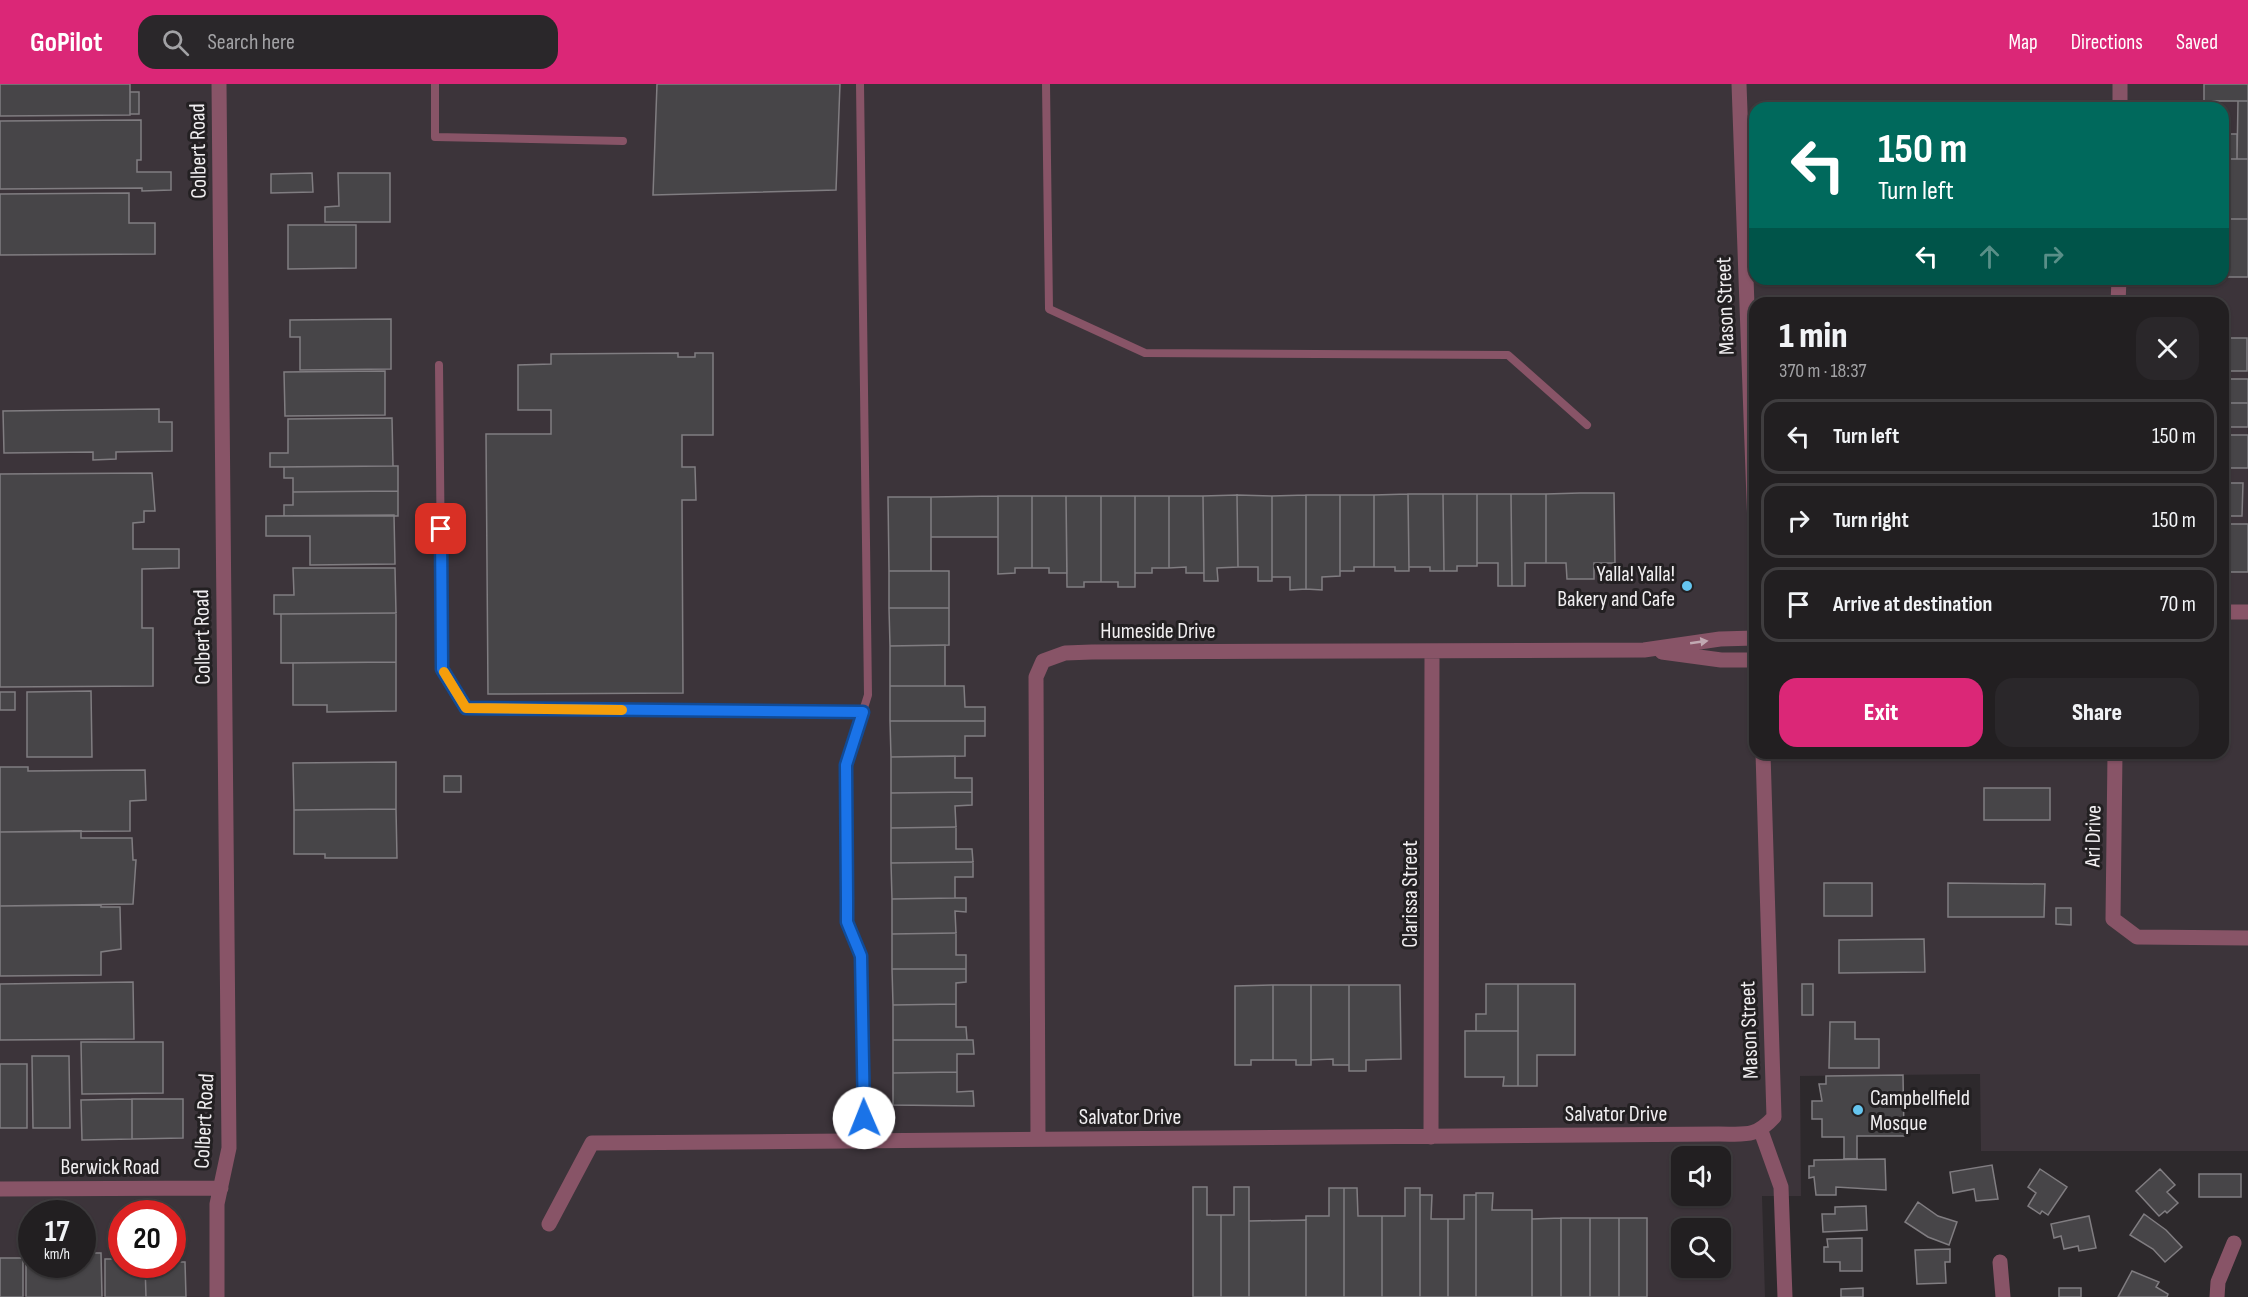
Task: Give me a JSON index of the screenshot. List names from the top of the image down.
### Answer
{
  "streets": {
    "street": [
      "Colbert Road",
      "Mason Street",
      "Humeside Drive",
      "Ari Drive",
      "Clarissa Street",
      "Salvator Drive",
      "Berwick Road"
    ]
  },
  "crossings": [
    ["Colbert Road", "Berwick Road"],
    ["Mason Street", "Salvator Drive"],
    ["Humeside Drive", "Clarissa Street"],
    ["Humeside Drive", "Salvator Drive"],
    ["Clarissa Street", "Salvator Drive"]
  ],
  "places": ["Yalla! Yalla! Bakery and Cafe", "Campbellfield Mosque"],
  "page": {
    "header": "GoPilot",
    "search": "Search here",
    "nav": ["Map", "Directions", "Saved"],
    "turn": ["150 m", "Turn left"],
    "heading": ["1 min", "370 m · 18:37"],
    "list": [
      {
        "name": "Turn left",
        "value": "150 m"
      },
      {
        "name": "Turn right",
        "value": "150 m"
      },
      {
        "name": "Arrive at destination",
        "value": "70 m"
      }
    ],
    "buttons": ["Exit", "Share"],
    "speed": "17 km/h",
    "limit": "20"
  }
}
